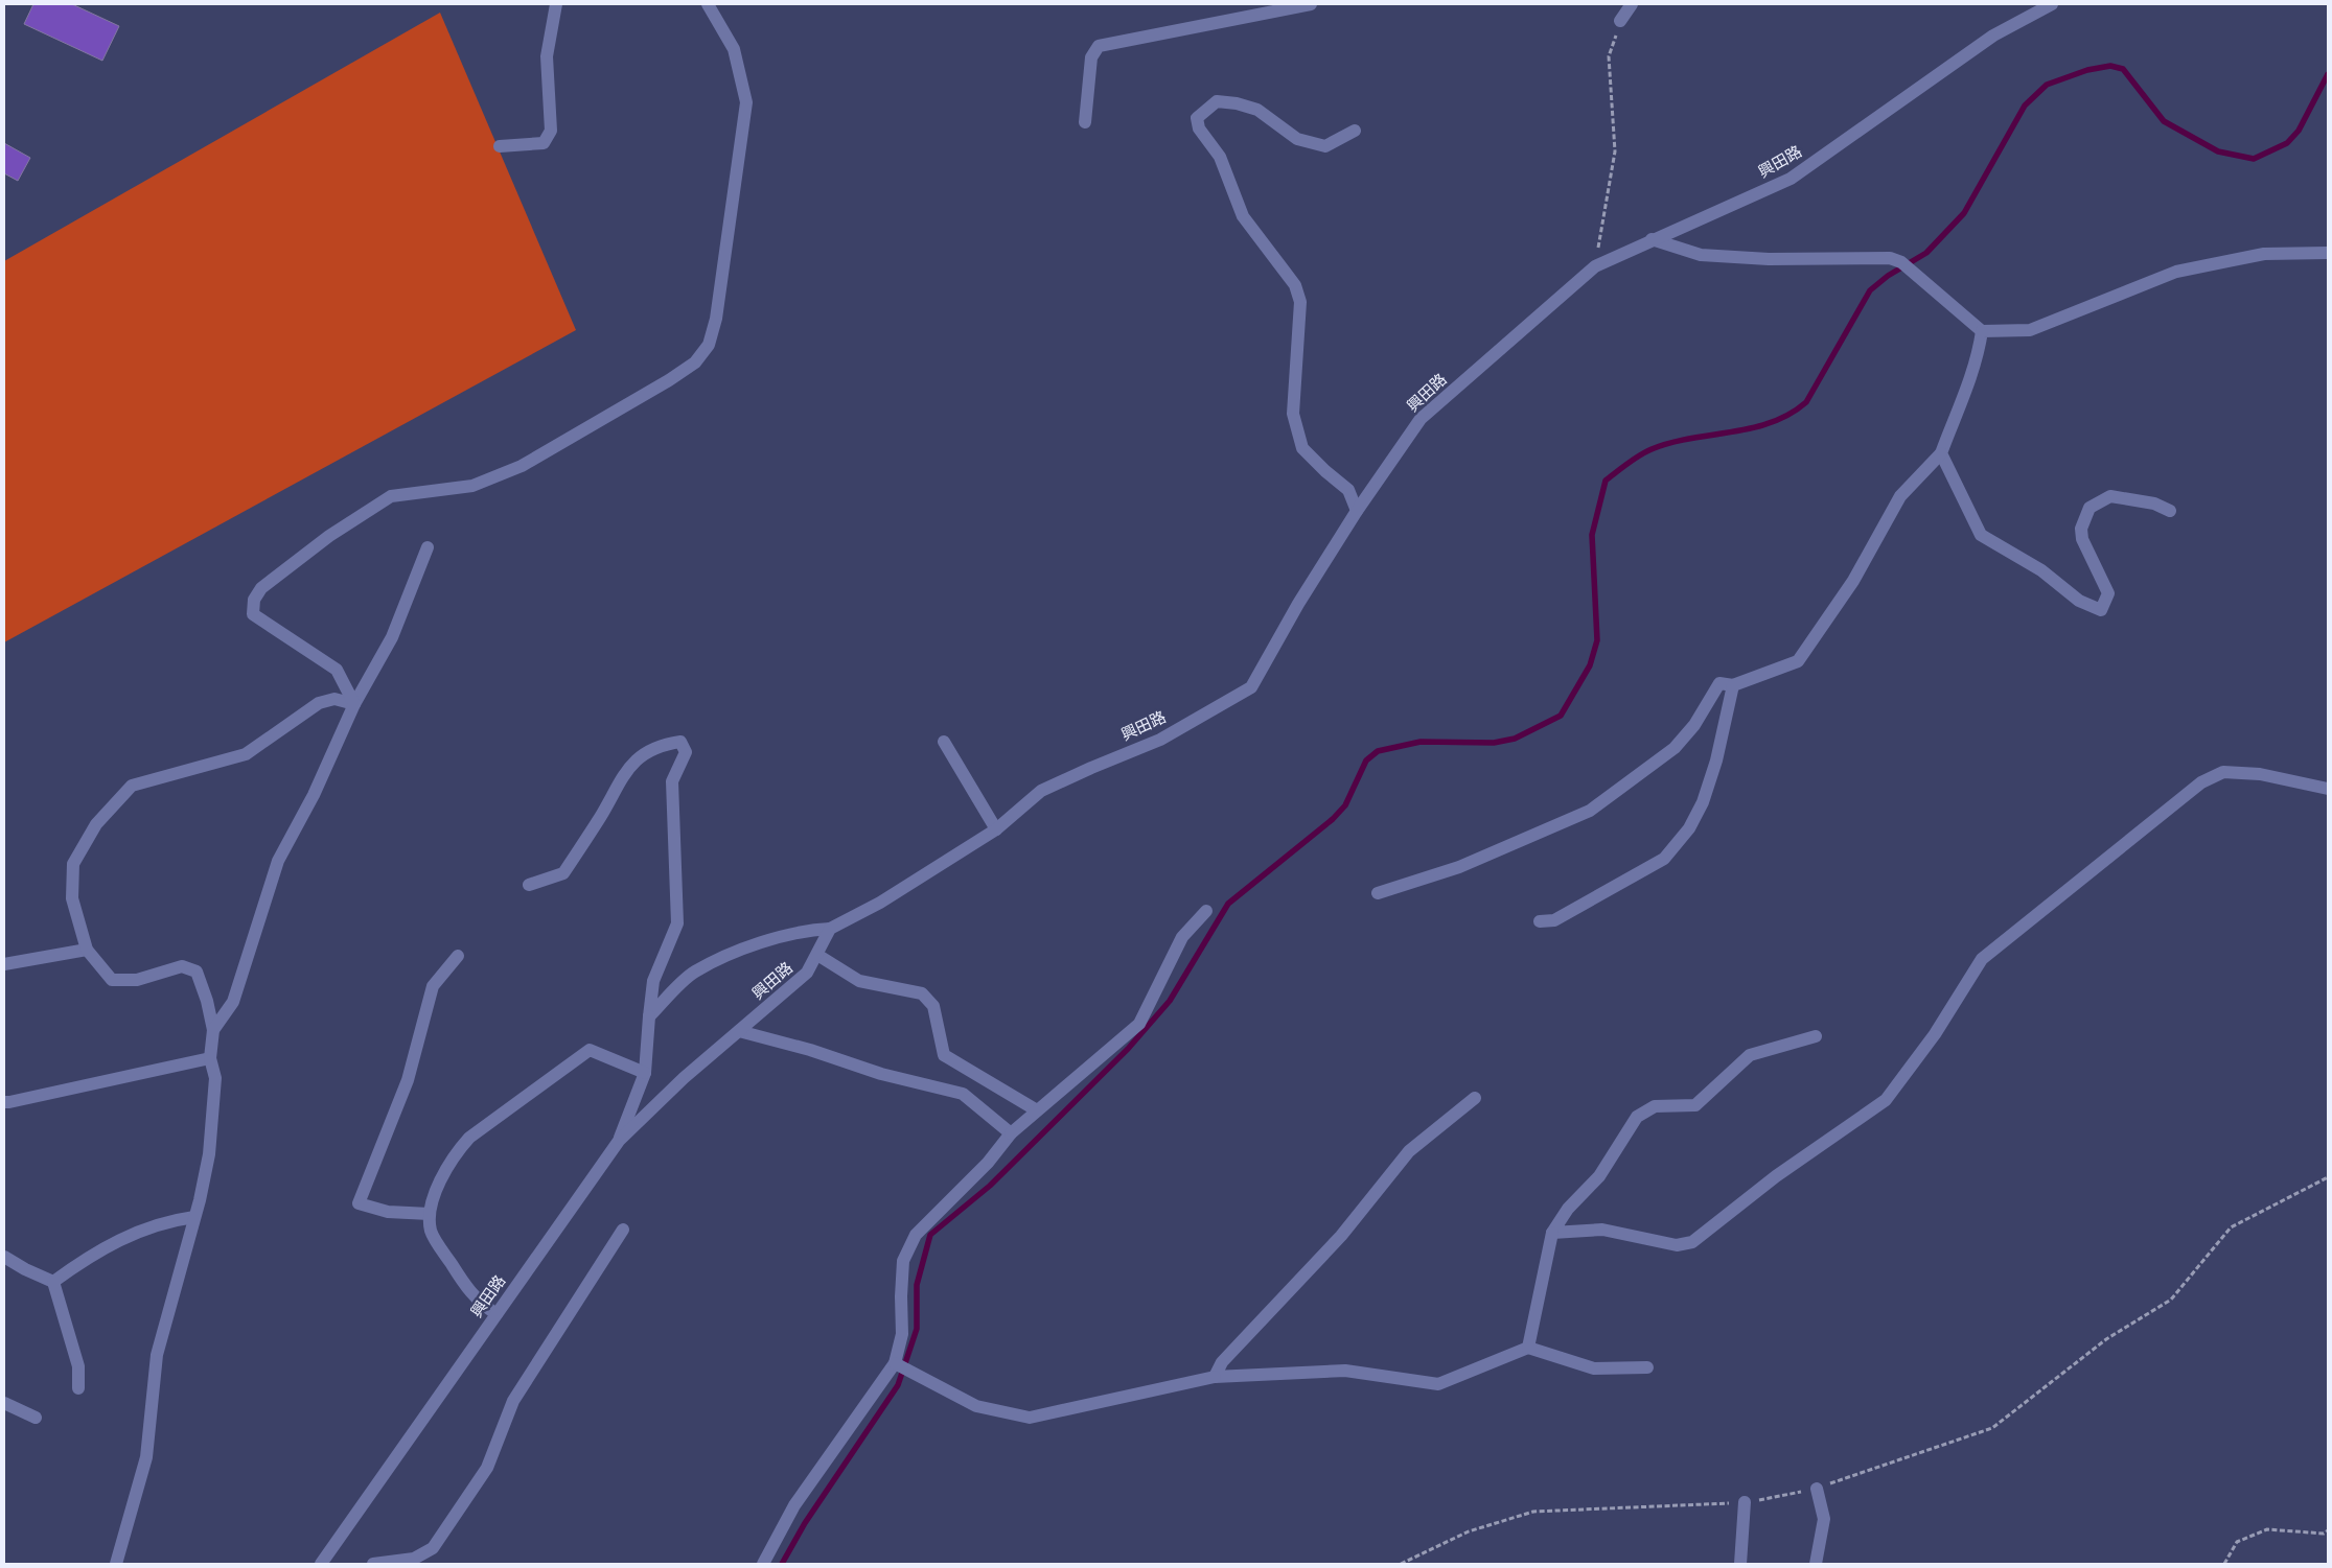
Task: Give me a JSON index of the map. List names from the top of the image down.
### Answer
{
  "streets": {
    "street": ["興田路"]
  }
}
